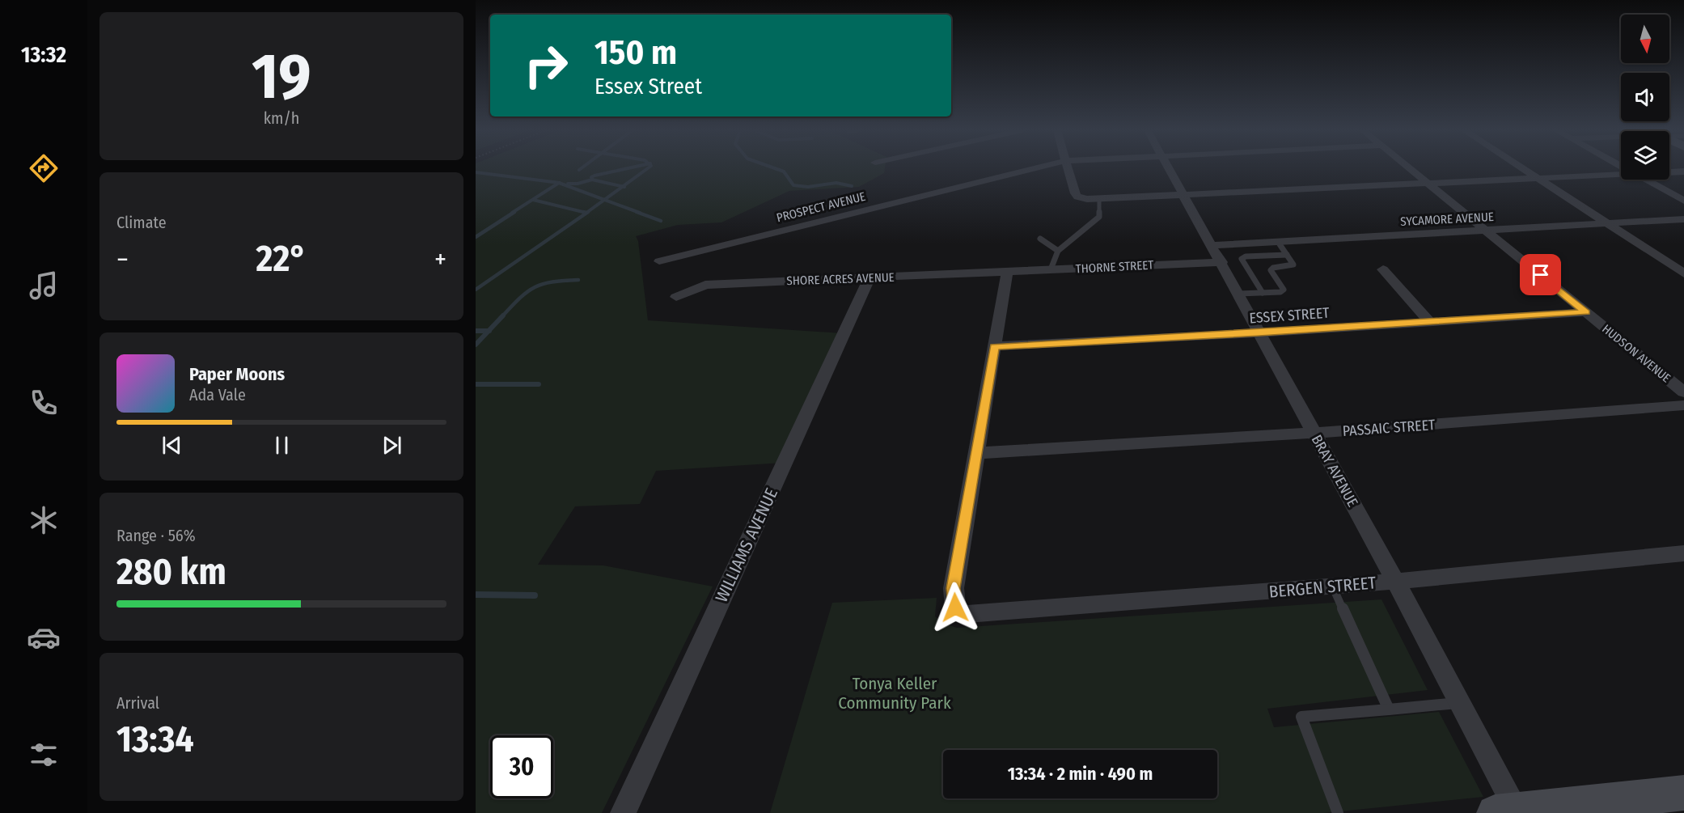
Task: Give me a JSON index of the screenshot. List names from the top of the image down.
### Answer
{
  "streets": {
    "street": [
      "PROSPECT AVENUE",
      "SYCAMORE AVENUE",
      "THORNE STREET",
      "SHORE ACRES AVENUE",
      "ESSEX STREET",
      "HUDSON AVENUE",
      "PASSAIC STREET",
      "BRAY AVENUE",
      "WILLIAMS AVENUE",
      "BERGEN STREET"
    ]
  },
  "crossings": [
    ["SYCAMORE AVENUE", "HUDSON AVENUE"],
    ["SYCAMORE AVENUE", "BRAY AVENUE"],
    ["THORNE STREET", "SHORE ACRES AVENUE"],
    ["THORNE STREET", "BRAY AVENUE"],
    ["SHORE ACRES AVENUE", "WILLIAMS AVENUE"],
    ["ESSEX STREET", "HUDSON AVENUE"],
    ["ESSEX STREET", "BRAY AVENUE"],
    ["PASSAIC STREET", "BRAY AVENUE"],
    ["PASSAIC STREET", "BERGEN STREET"],
    ["BRAY AVENUE", "BERGEN STREET"]
  ],
  "parks": ["Tonya Keller Community Park"],
  "north": "bottom",
  "page": {
    "tabs": "13:32",
    "tile": [
      ["19", "km/h"],
      "Climate",
      ["Range · 56%", "280 km"],
      ["Arrival", "13:34"]
    ],
    "turn": ["150 m", "Essex Street"],
    "heat": ["−", "22°", "+"],
    "song": ["Paper Moons", "Ada Vale"],
    "limit": "30",
    "trip": "13:34 · 2 min · 490 m"
  }
}
